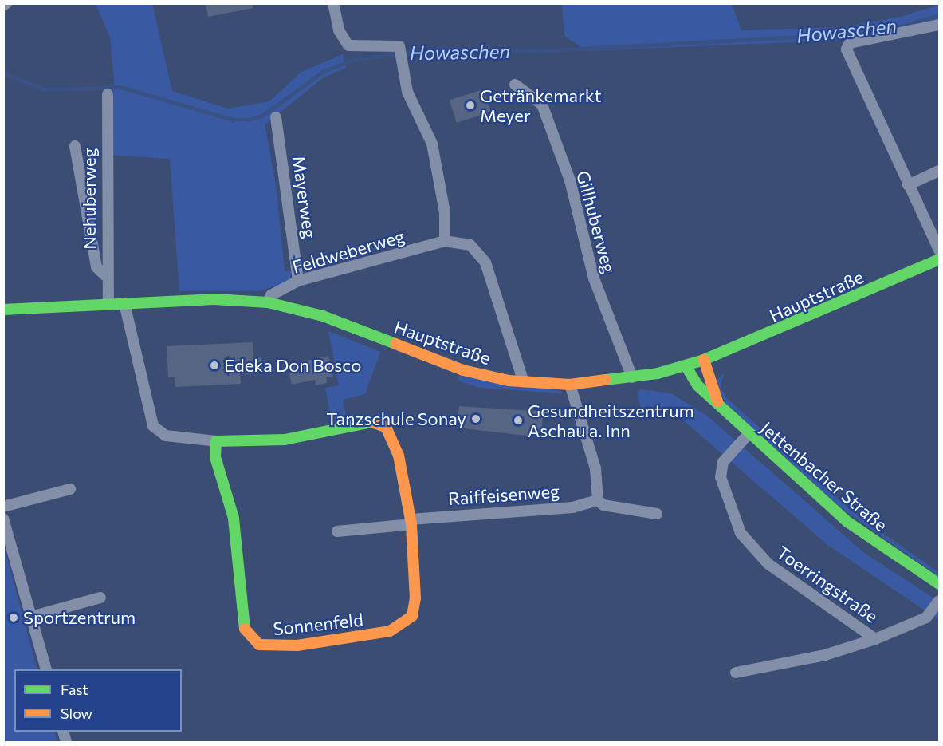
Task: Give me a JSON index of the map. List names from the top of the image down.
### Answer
{
  "streets": {
    "street": [
      "Mayerweg",
      "Nehuberweg",
      "Gillhuberweg",
      "Feldweberweg",
      "Hauptstraße",
      "Jettenbacher Straße",
      "Raiffeisenweg",
      "Toerringstraße",
      "Sonnenfeld"
    ]
  },
  "crossings": [
    ["Mayerweg", "Feldweberweg"],
    ["Nehuberweg", "Hauptstraße"],
    ["Gillhuberweg", "Hauptstraße"],
    ["Feldweberweg", "Hauptstraße"],
    ["Hauptstraße", "Jettenbacher Straße"],
    ["Hauptstraße", "Sonnenfeld"],
    ["Jettenbacher Straße", "Toerringstraße"],
    ["Raiffeisenweg", "Sonnenfeld"]
  ],
  "water": ["Howaschen"],
  "places": [
    "Getränkemarkt Meyer",
    "Edeka Don Bosco",
    "Tanzschule Sonay",
    "Gesundheitszentrum Aschau a. Inn",
    "Sportzentrum"
  ],
  "legend": ["Fast", "Slow"]
}
